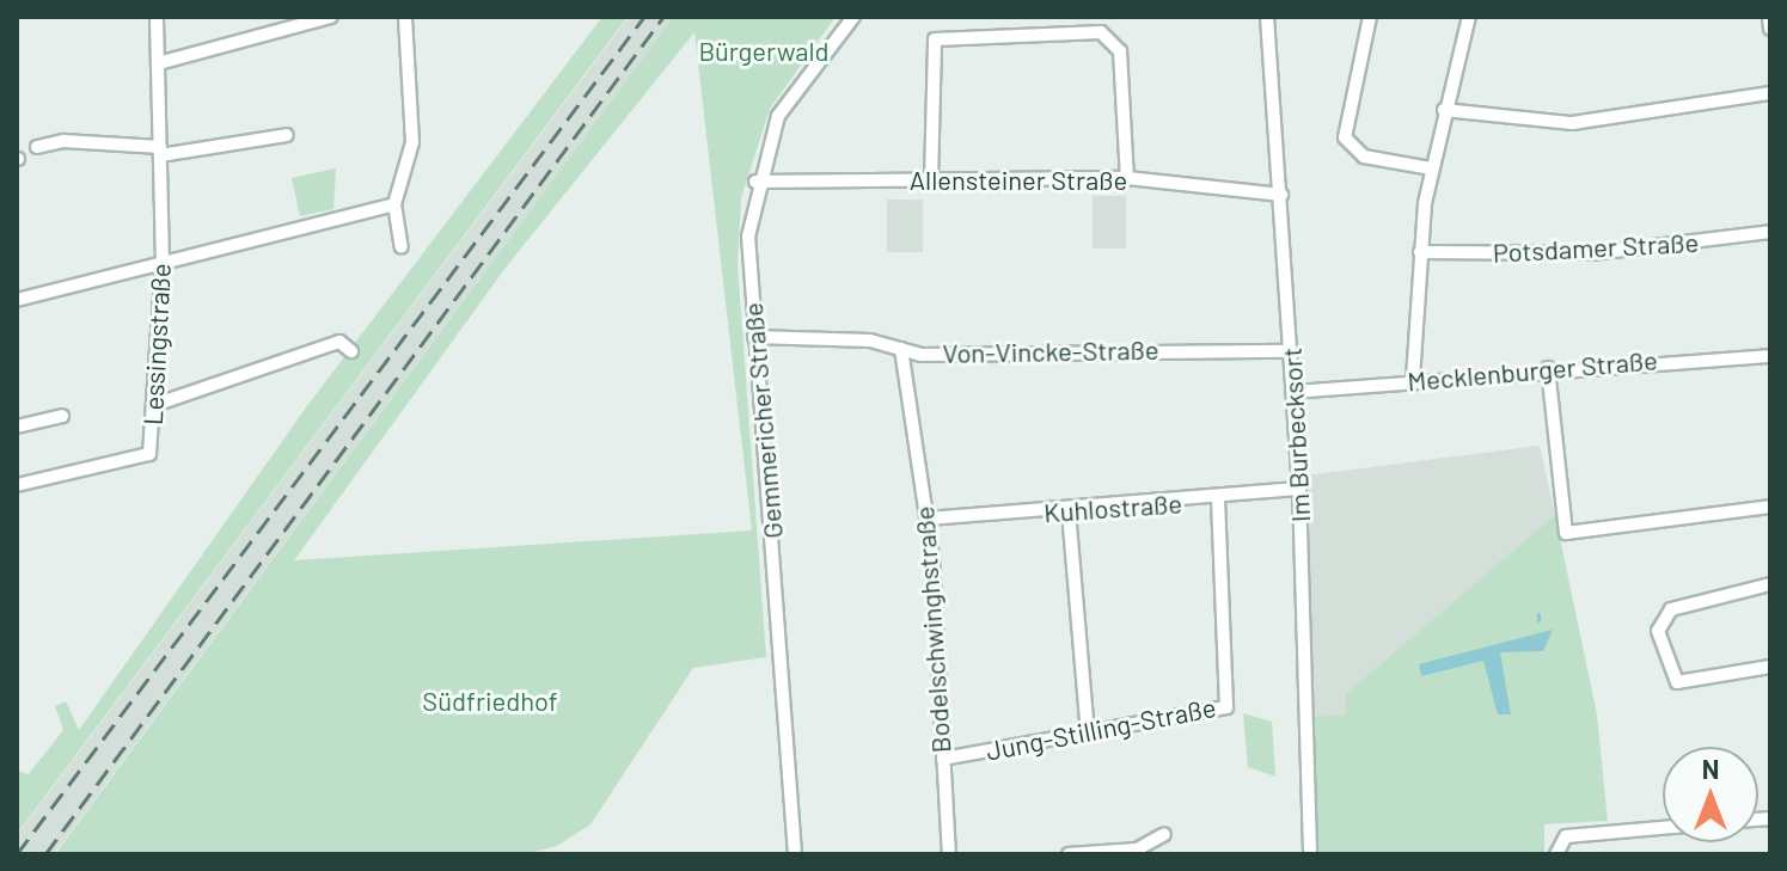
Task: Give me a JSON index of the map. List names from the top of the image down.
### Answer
{
  "streets": {
    "street": [
      "Allensteiner Straße",
      "Potsdamer Straße",
      "Lessingstraße",
      "Von-Vincke-Straße",
      "Mecklenburger Straße",
      "Gemmericher Straße",
      "Im Burbecksort",
      "Kuhlostraße",
      "Bodelschwinghstraße",
      "Jung-Stilling-Straße"
    ]
  },
  "crossings": [
    ["Allensteiner Straße", "Gemmericher Straße"],
    ["Allensteiner Straße", "Im Burbecksort"],
    ["Von-Vincke-Straße", "Gemmericher Straße"],
    ["Von-Vincke-Straße", "Im Burbecksort"],
    ["Von-Vincke-Straße", "Bodelschwinghstraße"],
    ["Mecklenburger Straße", "Im Burbecksort"],
    ["Im Burbecksort", "Kuhlostraße"],
    ["Kuhlostraße", "Bodelschwinghstraße"],
    ["Kuhlostraße", "Jung-Stilling-Straße"],
    ["Bodelschwinghstraße", "Jung-Stilling-Straße"]
  ],
  "parks": ["Bürgerwald", "Südfriedhof"],
  "north": "top"
}
